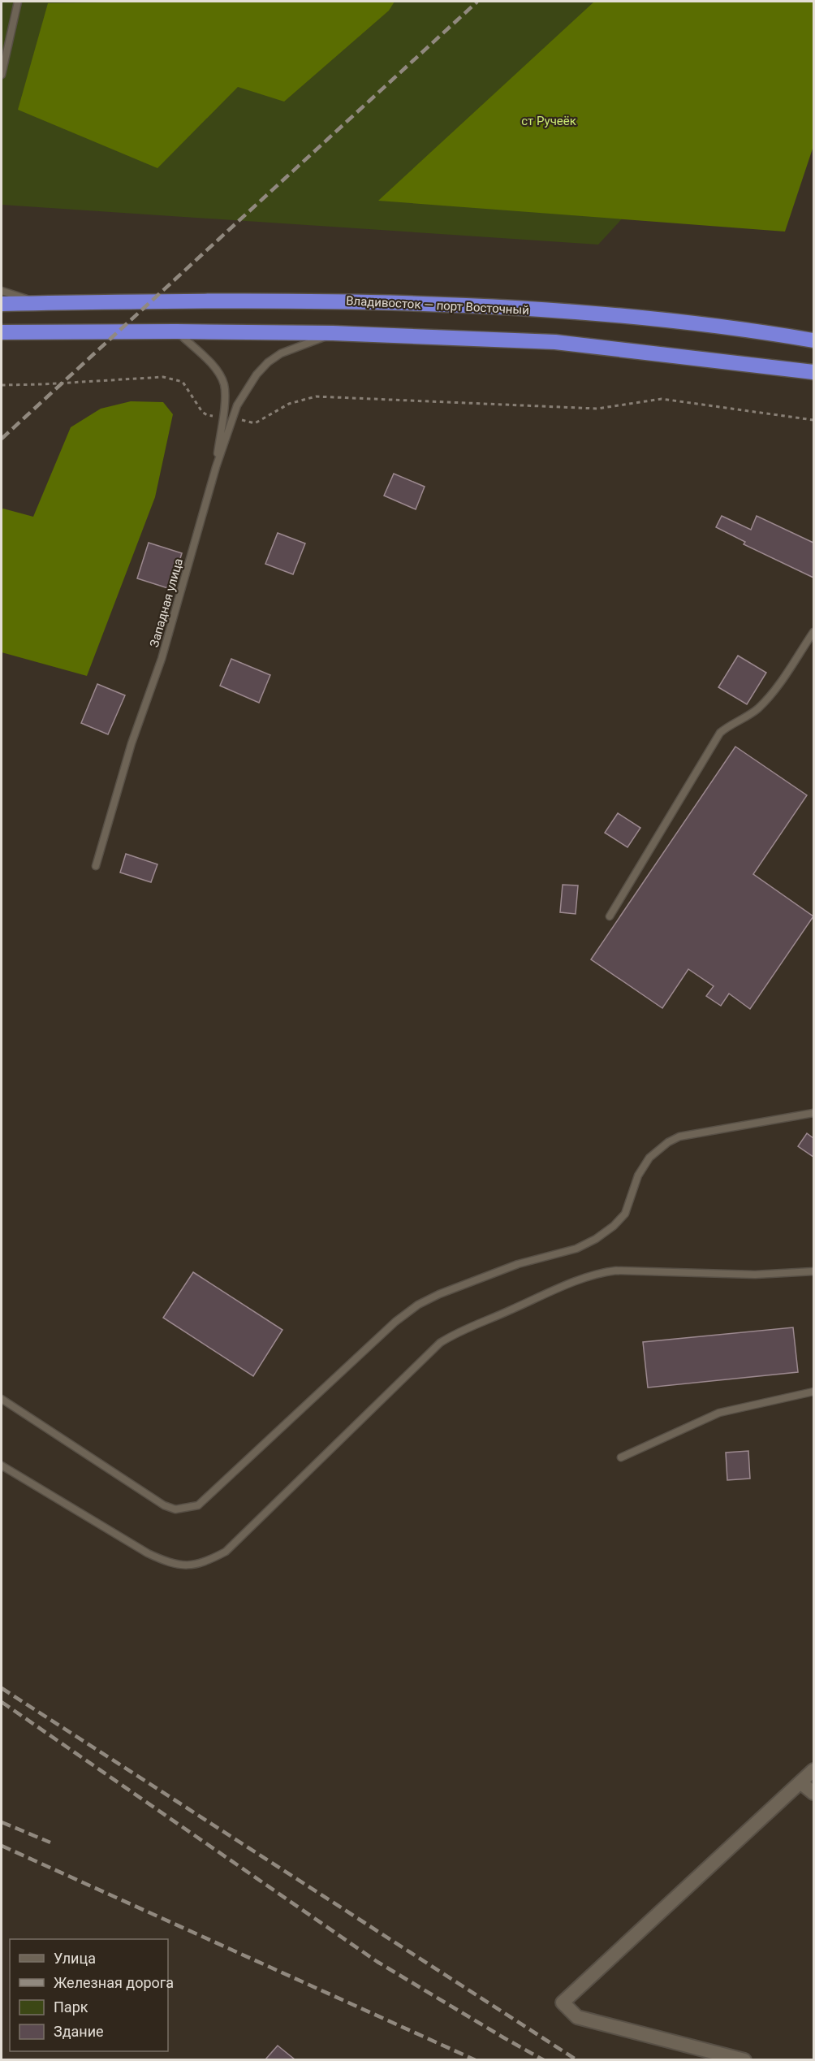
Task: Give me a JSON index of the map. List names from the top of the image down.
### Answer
{
  "streets": {
    "highway": ["Владивосток — порт Восточный"],
    "lane": ["Западная улица"]
  },
  "parks": ["ст Ручеёк"],
  "legend": [
    "Улица",
    "Железная дорога",
    "Парк",
    "Здание"
  ]
}
